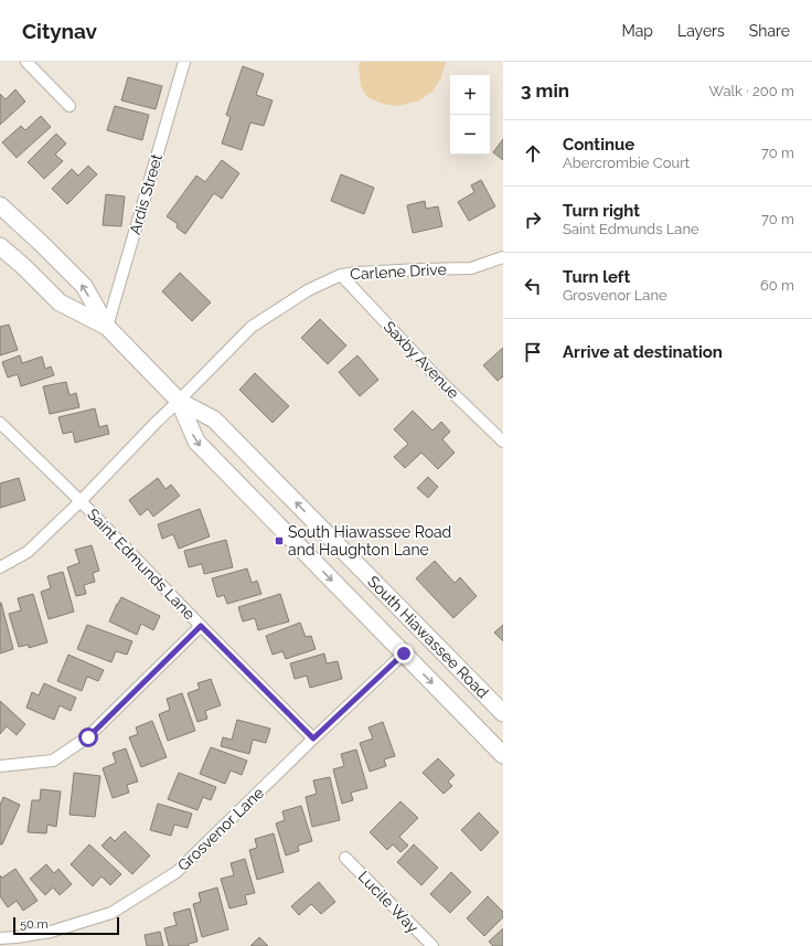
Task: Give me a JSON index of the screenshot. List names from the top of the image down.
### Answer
{
  "streets": {
    "street": [
      "Ardis Street",
      "Carlene Drive",
      "Saxby Avenue",
      "Saint Edmunds Lane",
      "South Hiawassee Road",
      "Grosvenor Lane",
      "Lucile Way"
    ]
  },
  "crossings": [
    ["Ardis Street", "South Hiawassee Road"],
    ["Carlene Drive", "Saxby Avenue"],
    ["Carlene Drive", "Saint Edmunds Lane"],
    ["Carlene Drive", "South Hiawassee Road"],
    ["Saint Edmunds Lane", "Grosvenor Lane"],
    ["South Hiawassee Road", "Grosvenor Lane"]
  ],
  "places": {
    "transit": ["South Hiawassee Road and Haughton Lane"]
  },
  "scale_bar": "50 m",
  "page": {
    "header": "Citynav",
    "nav": ["Map", "Layers", "Share"],
    "heading": ["3 min", "Walk · 200 m"],
    "map_buttons": ["+", "−"],
    "list": [
      ["Continue", "Abercrombie Court", "70 m"],
      ["Turn right", "Saint Edmunds Lane", "70 m"],
      ["Turn left", "Grosvenor Lane", "60 m"],
      "Arrive at destination"
    ],
    "scale": "50 m"
  }
}
